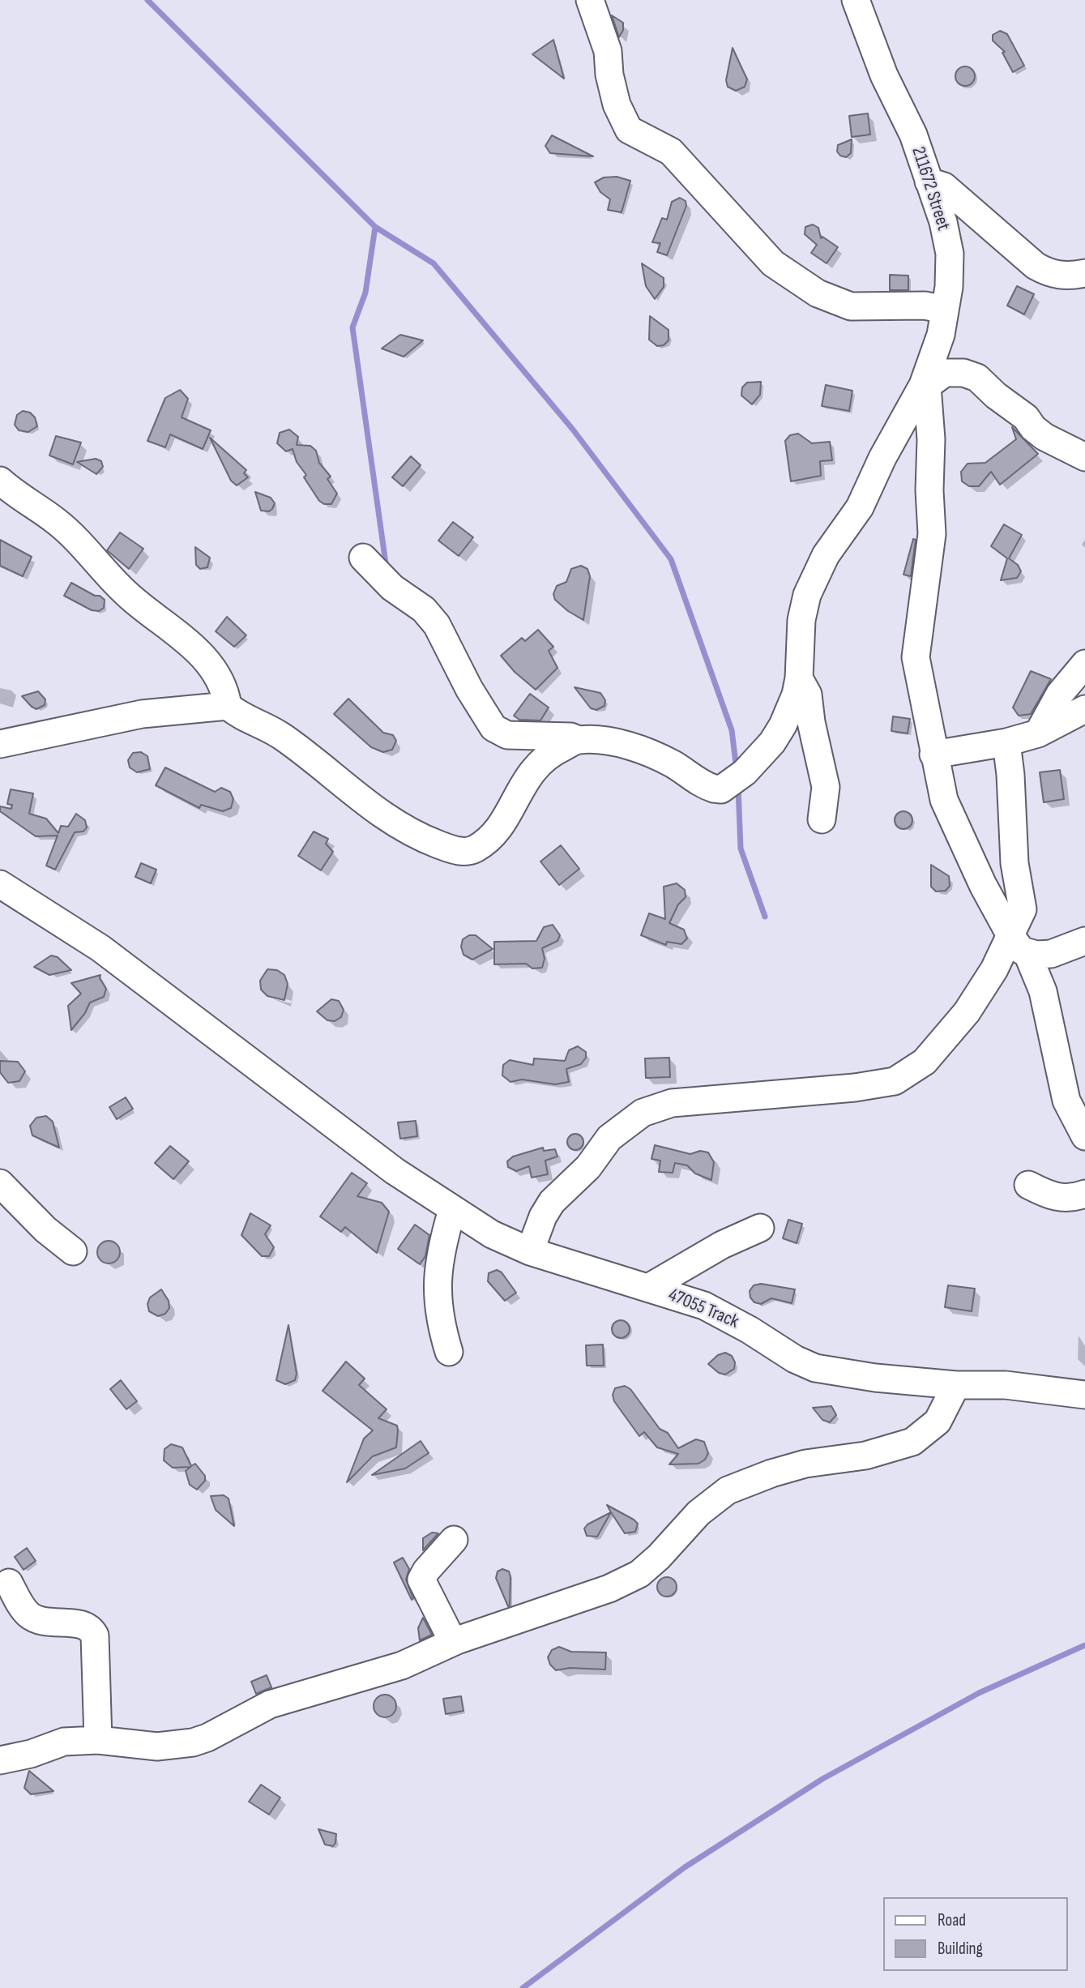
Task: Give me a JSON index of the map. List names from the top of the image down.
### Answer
{
  "streets": {
    "street": ["211672 Street", "47055 Track"]
  },
  "legend": ["Road", "Building"]
}
